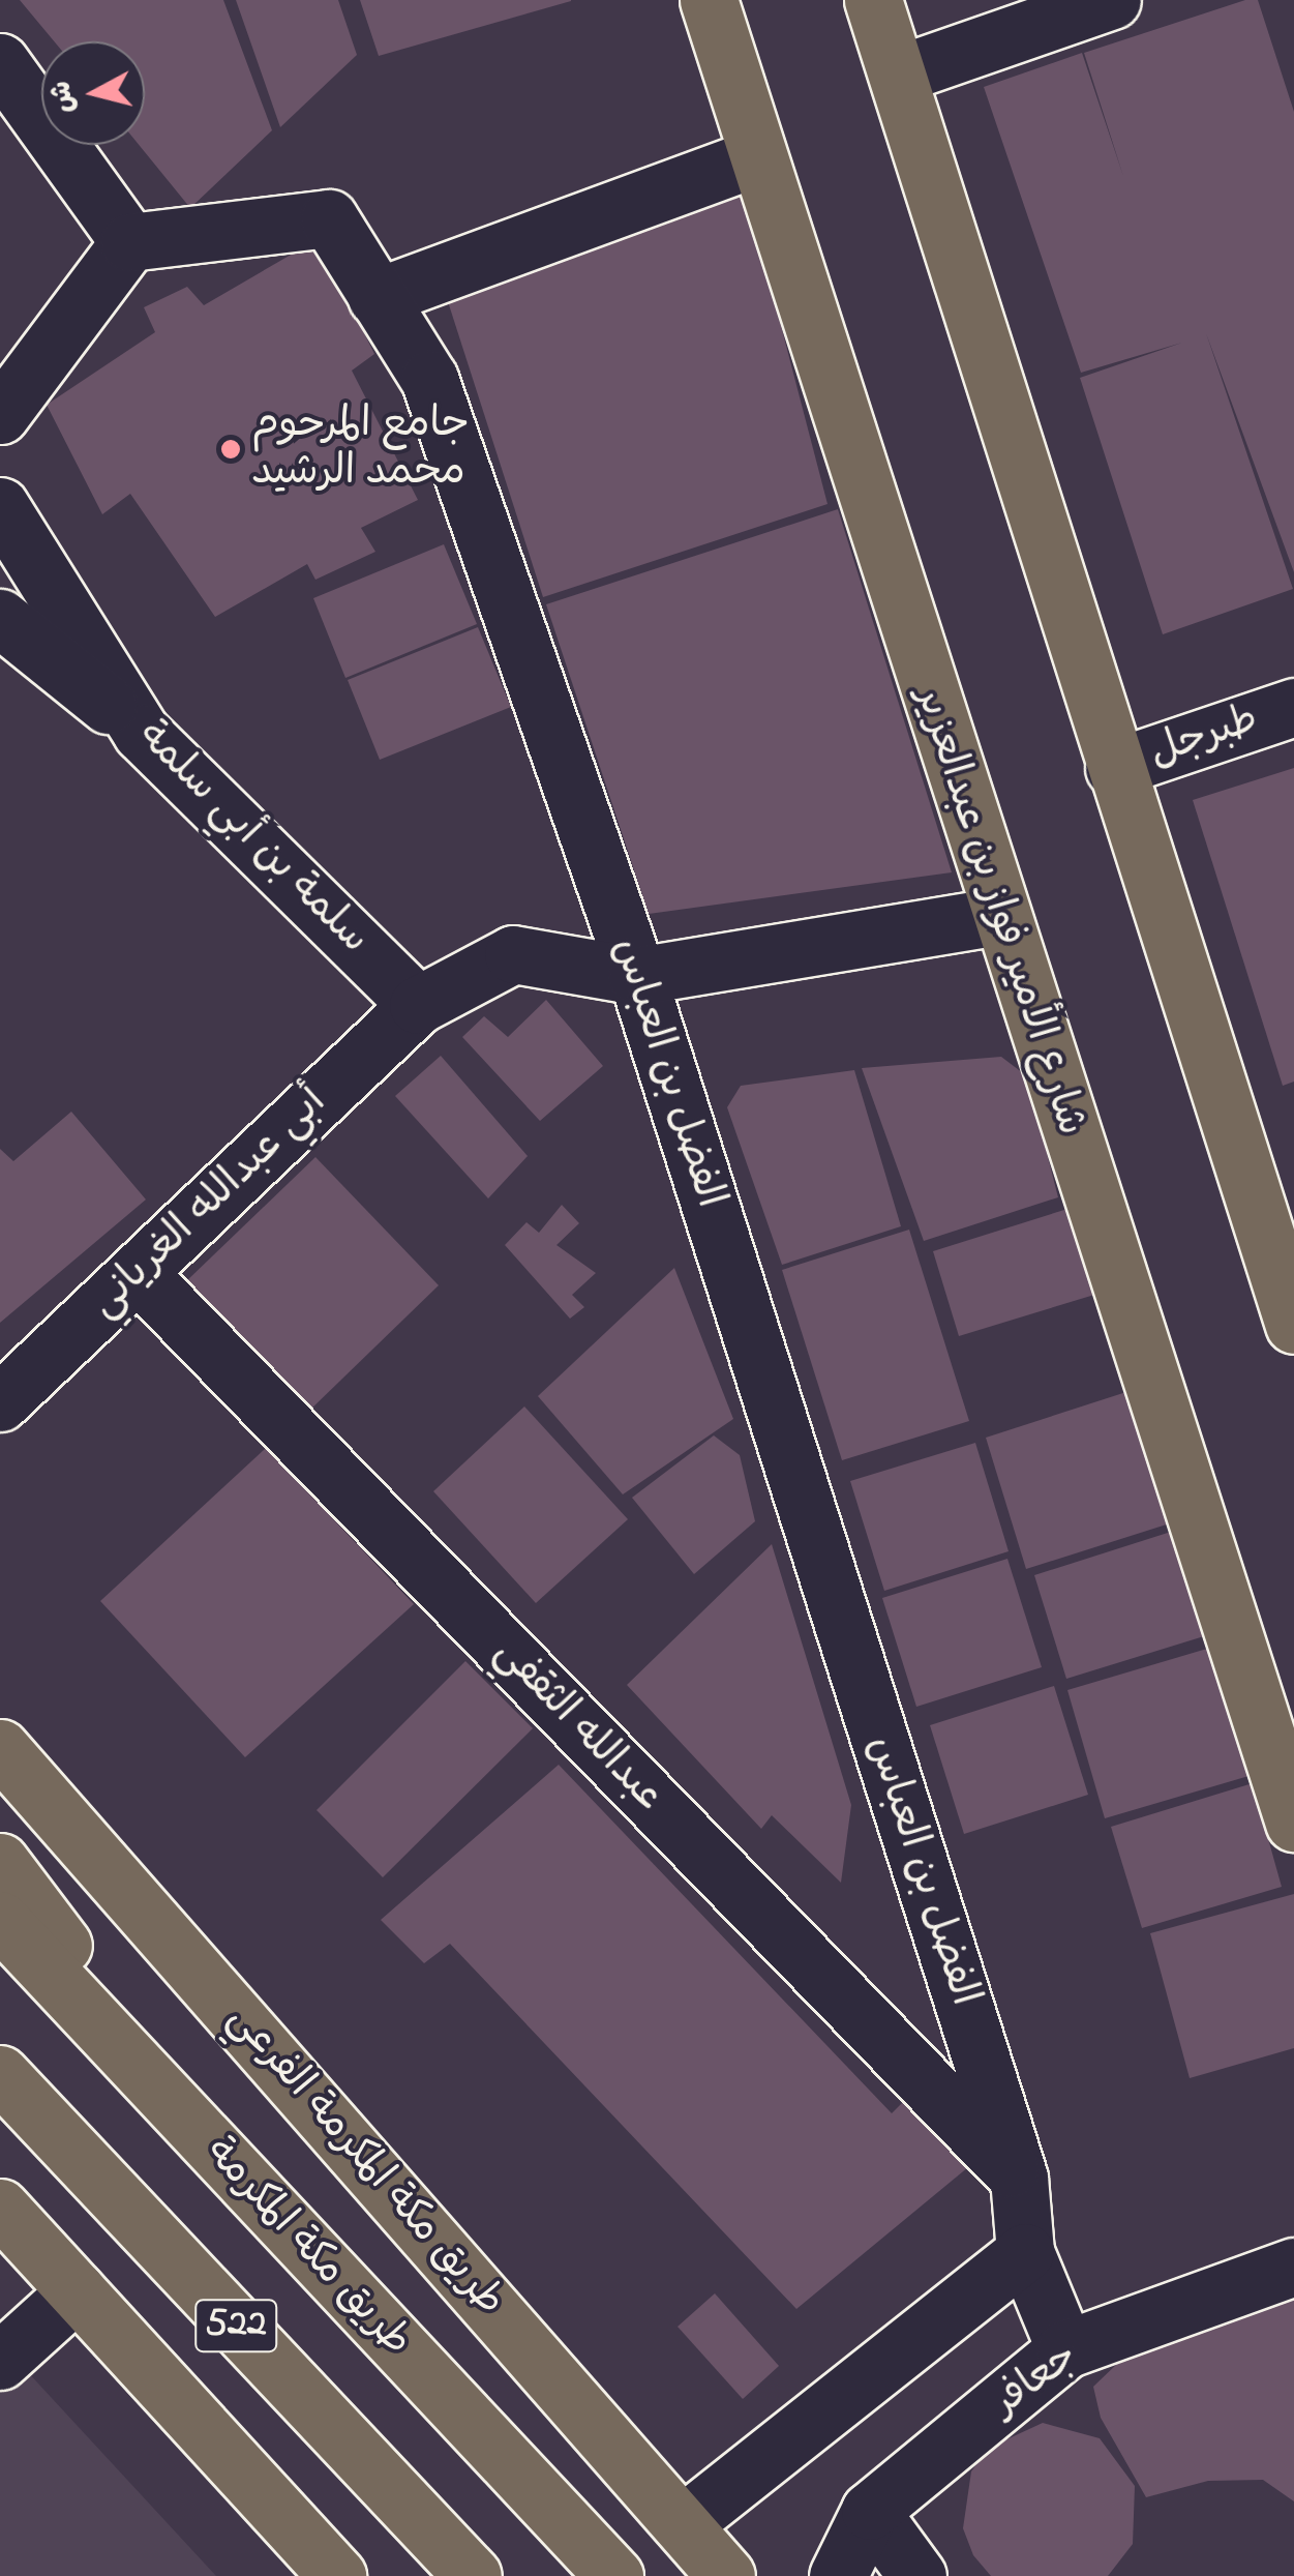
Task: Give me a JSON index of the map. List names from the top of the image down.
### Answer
{
  "streets": {
    "main road": [
      "شارع الأمير فواز بن عبدالعزير",
      "طريق مكة المكرمة الفرعي",
      "طريق مكة المكرمة",
      "522"
    ],
    "street": [
      "طبرجل",
      "سلمة بن أبي سلمة",
      "الفضل بن العباس",
      "أبي عبدالله الغرياني",
      "عبدالله الثقفي",
      "جعافر"
    ]
  },
  "crossings": [
    ["سلمة بن أبي سلمة", "أبي عبدالله الغرياني"],
    ["شارع الأمير فواز بن عبدالعزير", "أبي عبدالله الغرياني"],
    ["الفضل بن العباس", "أبي عبدالله الغرياني"],
    ["الفضل بن العباس", "عبدالله الثقفي"],
    ["الفضل بن العباس", "جعافر"],
    ["أبي عبدالله الغرياني", "عبدالله الثقفي"]
  ],
  "places": ["جامع المرحوم محمد الرشيد"],
  "north": "left"
}
